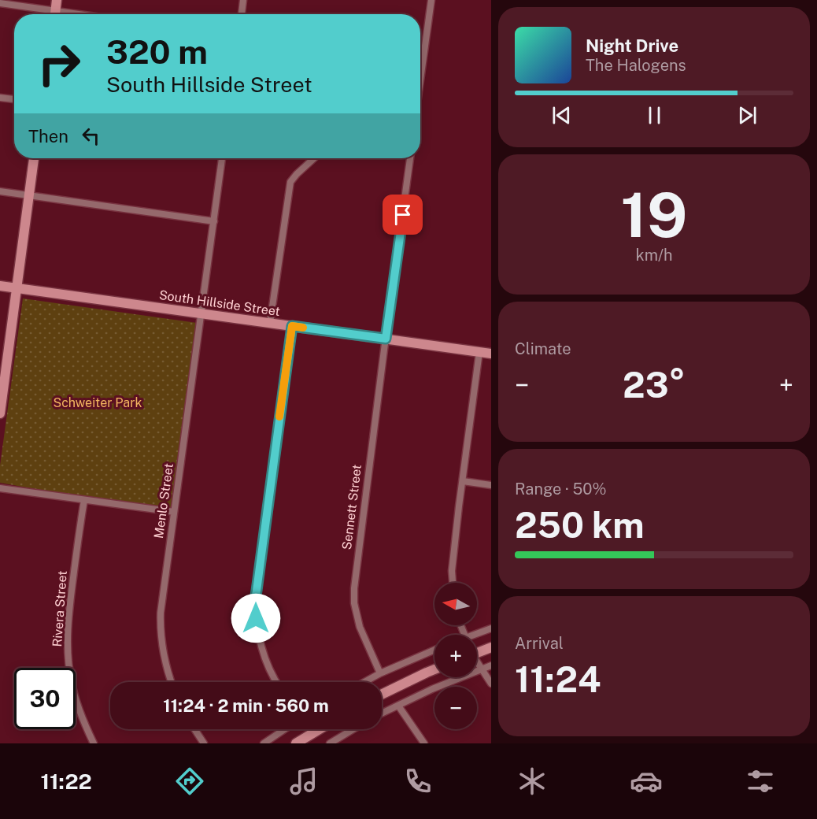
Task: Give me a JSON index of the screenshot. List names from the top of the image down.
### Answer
{
  "streets": {
    "main road": ["South Hillside Street"],
    "street": ["Menlo Street", "Sennett Street", "Rivera Street"]
  },
  "crossings": [
    ["South Hillside Street", "Menlo Street"],
    ["South Hillside Street", "Sennett Street"]
  ],
  "parks": ["Schweiter Park"],
  "north": "left",
  "page": {
    "turn": ["320 m", "South Hillside Street"],
    "song": ["Night Drive", "The Halogens"],
    "then": "Then",
    "tile": [
      ["19", "km/h"],
      "Climate",
      ["Range · 50%", "250 km"],
      ["Arrival", "11:24"]
    ],
    "heat": ["−", "23°", "+"],
    "map_buttons": ["+", "−"],
    "limit": "30",
    "trip": "11:24 · 2 min · 560 m",
    "tabs": "11:22"
  }
}
